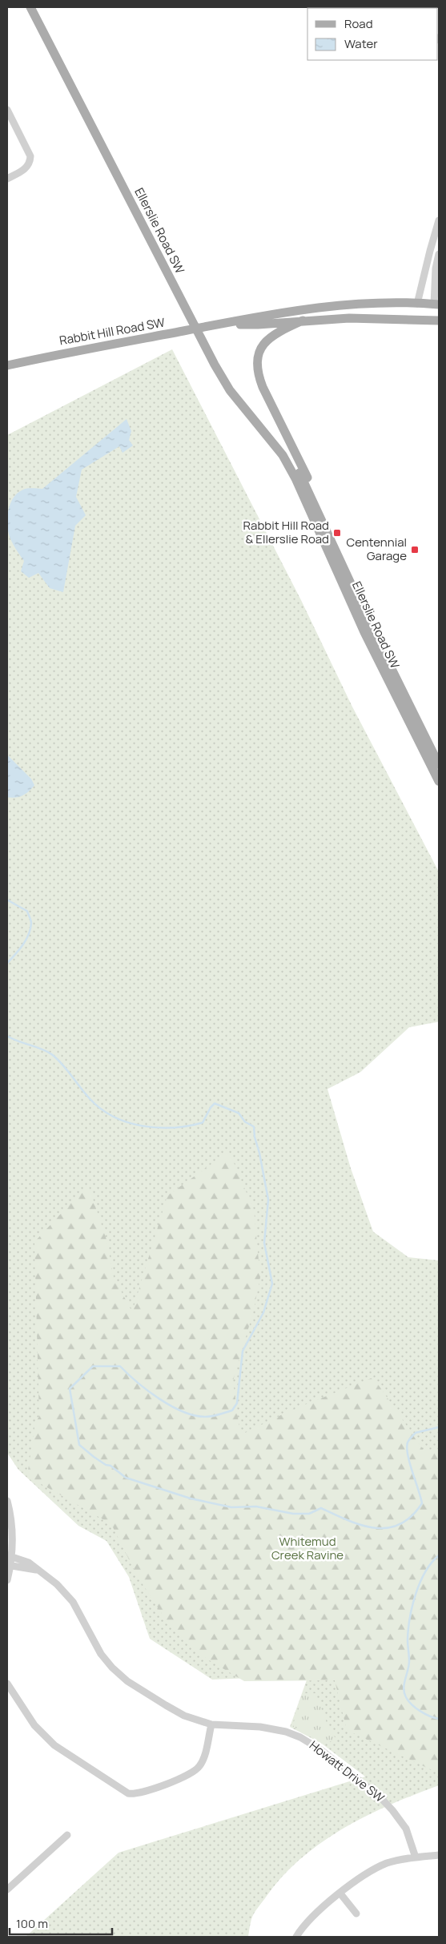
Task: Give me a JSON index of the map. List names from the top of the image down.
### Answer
{
  "streets": {
    "main road": ["Ellerslie Road SW", "Rabbit Hill Road SW"],
    "street": ["Howatt Drive SW"]
  },
  "crossings": [
    ["Ellerslie Road SW", "Rabbit Hill Road SW"]
  ],
  "parks": ["Whitemud Creek Ravine"],
  "places": {
    "transit": ["Rabbit Hill Road & Ellerslie Road", "Centennial Garage"]
  },
  "legend": ["Road", "Water"],
  "scale_bar": "100 m"
}
